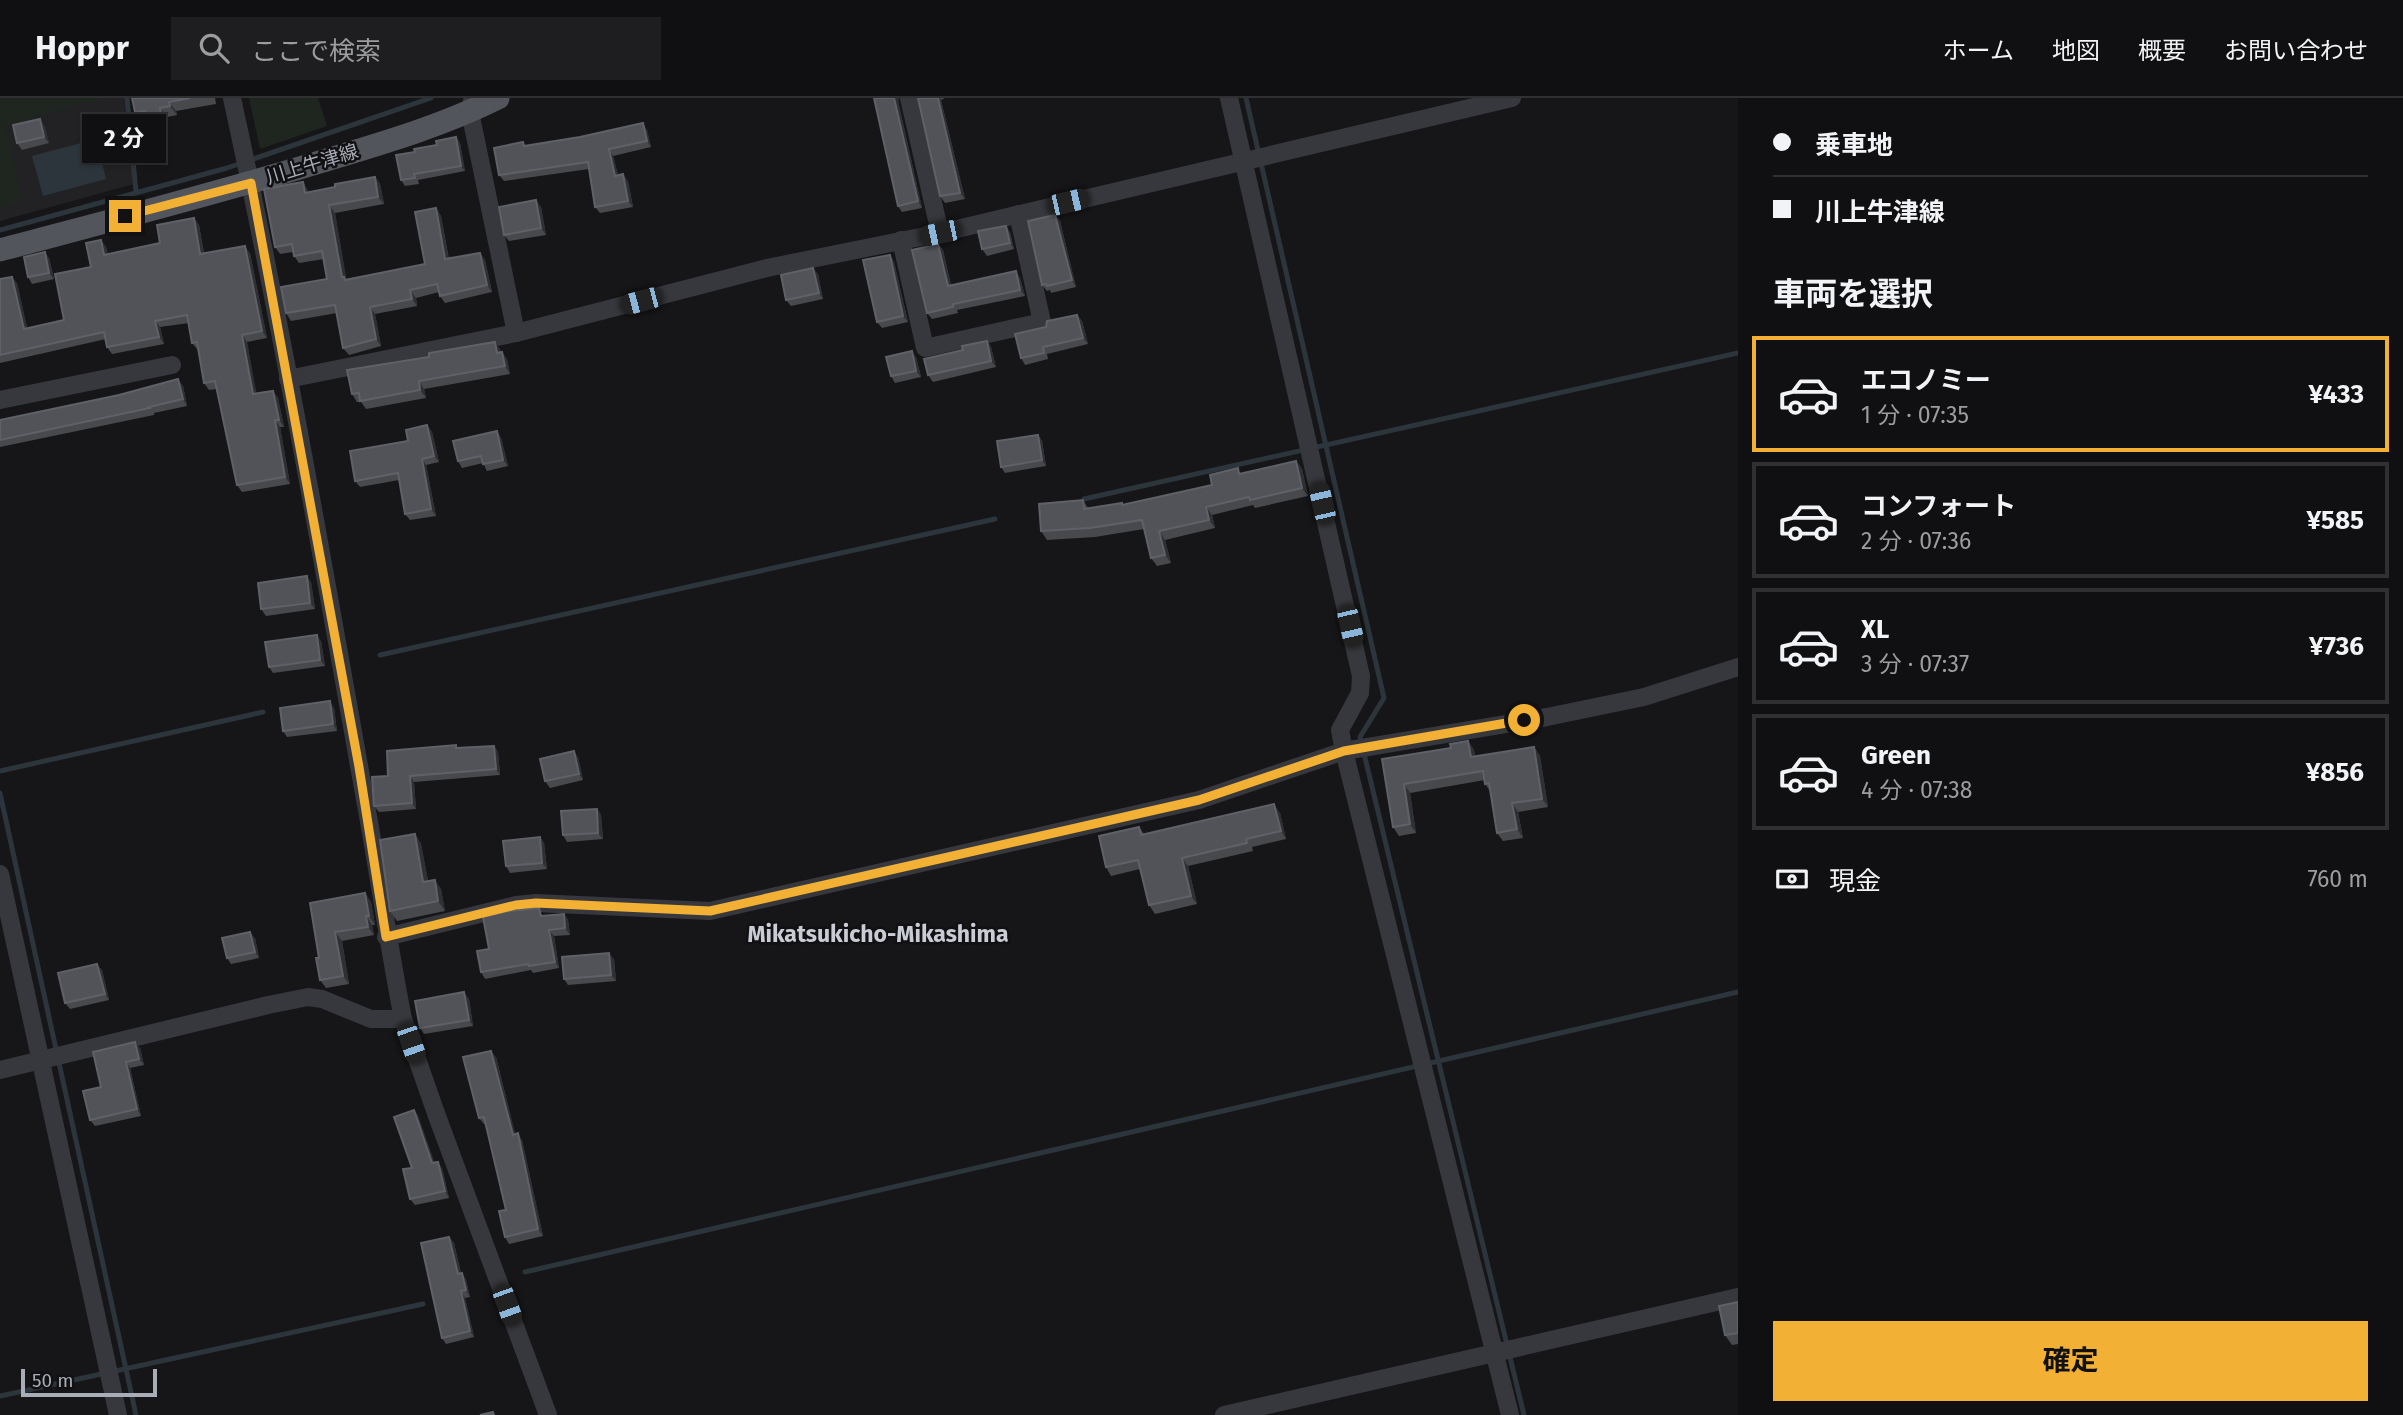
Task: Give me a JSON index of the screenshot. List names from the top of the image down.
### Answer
{
  "streets": {
    "main road": ["川上牛津線"]
  },
  "districts": ["Mikatsukicho-Mikashima"],
  "scale_bar": "50 m",
  "page": {
    "header": "Hoppr",
    "search": "ここで検索",
    "nav": [
      "ホーム",
      "地図",
      "概要",
      "お問い合わせ"
    ],
    "banner": ["乗車地", "川上牛津線"],
    "bubble": "2 分",
    "heading": "車両を選択",
    "list": [
      {
        "name": "エコノミー",
        "note": "1 分 · 07:35",
        "value": "¥433"
      },
      {
        "name": "コンフォート",
        "note": "2 分 · 07:36",
        "value": "¥585"
      },
      {
        "name": "XL",
        "note": "3 分 · 07:37",
        "value": "¥736"
      },
      {
        "name": "Green",
        "note": "4 分 · 07:38",
        "value": "¥856"
      }
    ],
    "pay": ["現金", "760 m"],
    "buttons": "確定",
    "scale": "50 m"
  }
}
